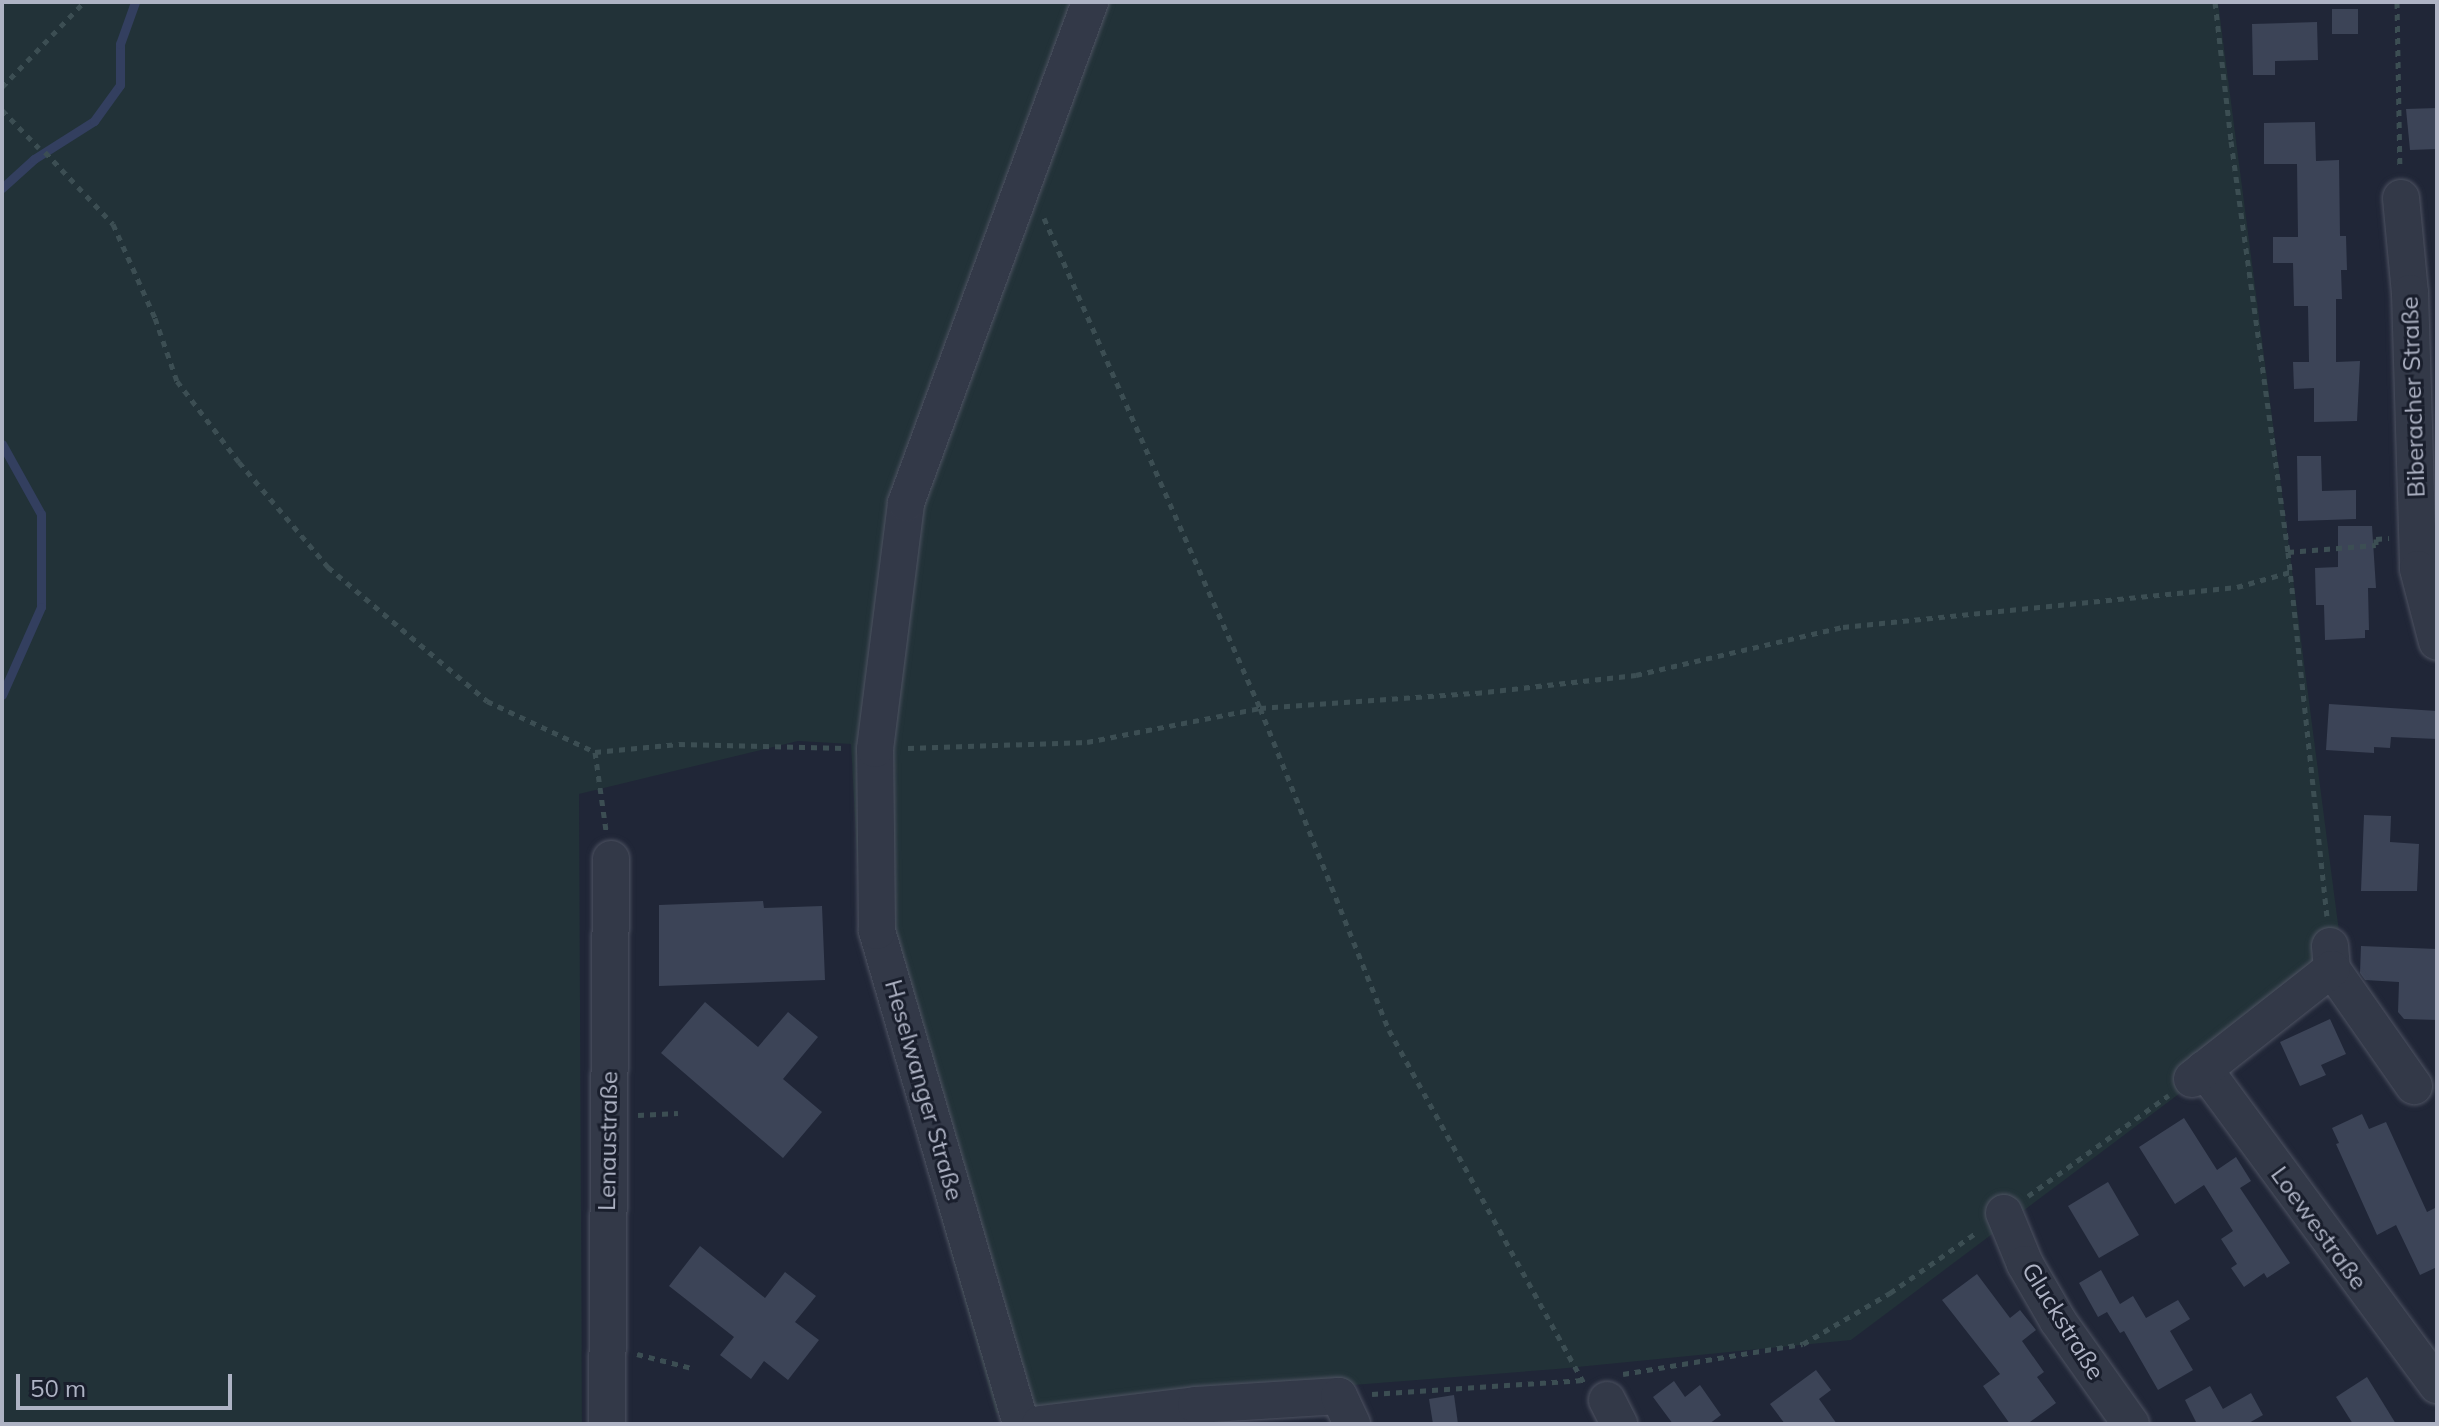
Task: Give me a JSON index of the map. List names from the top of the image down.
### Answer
{
  "streets": {
    "street": [
      "Biberacher Straße",
      "Heselwanger Straße",
      "Lenaustraße",
      "Loewestraße",
      "Gluckstraße"
    ]
  },
  "scale_bar": "50 m"
}
